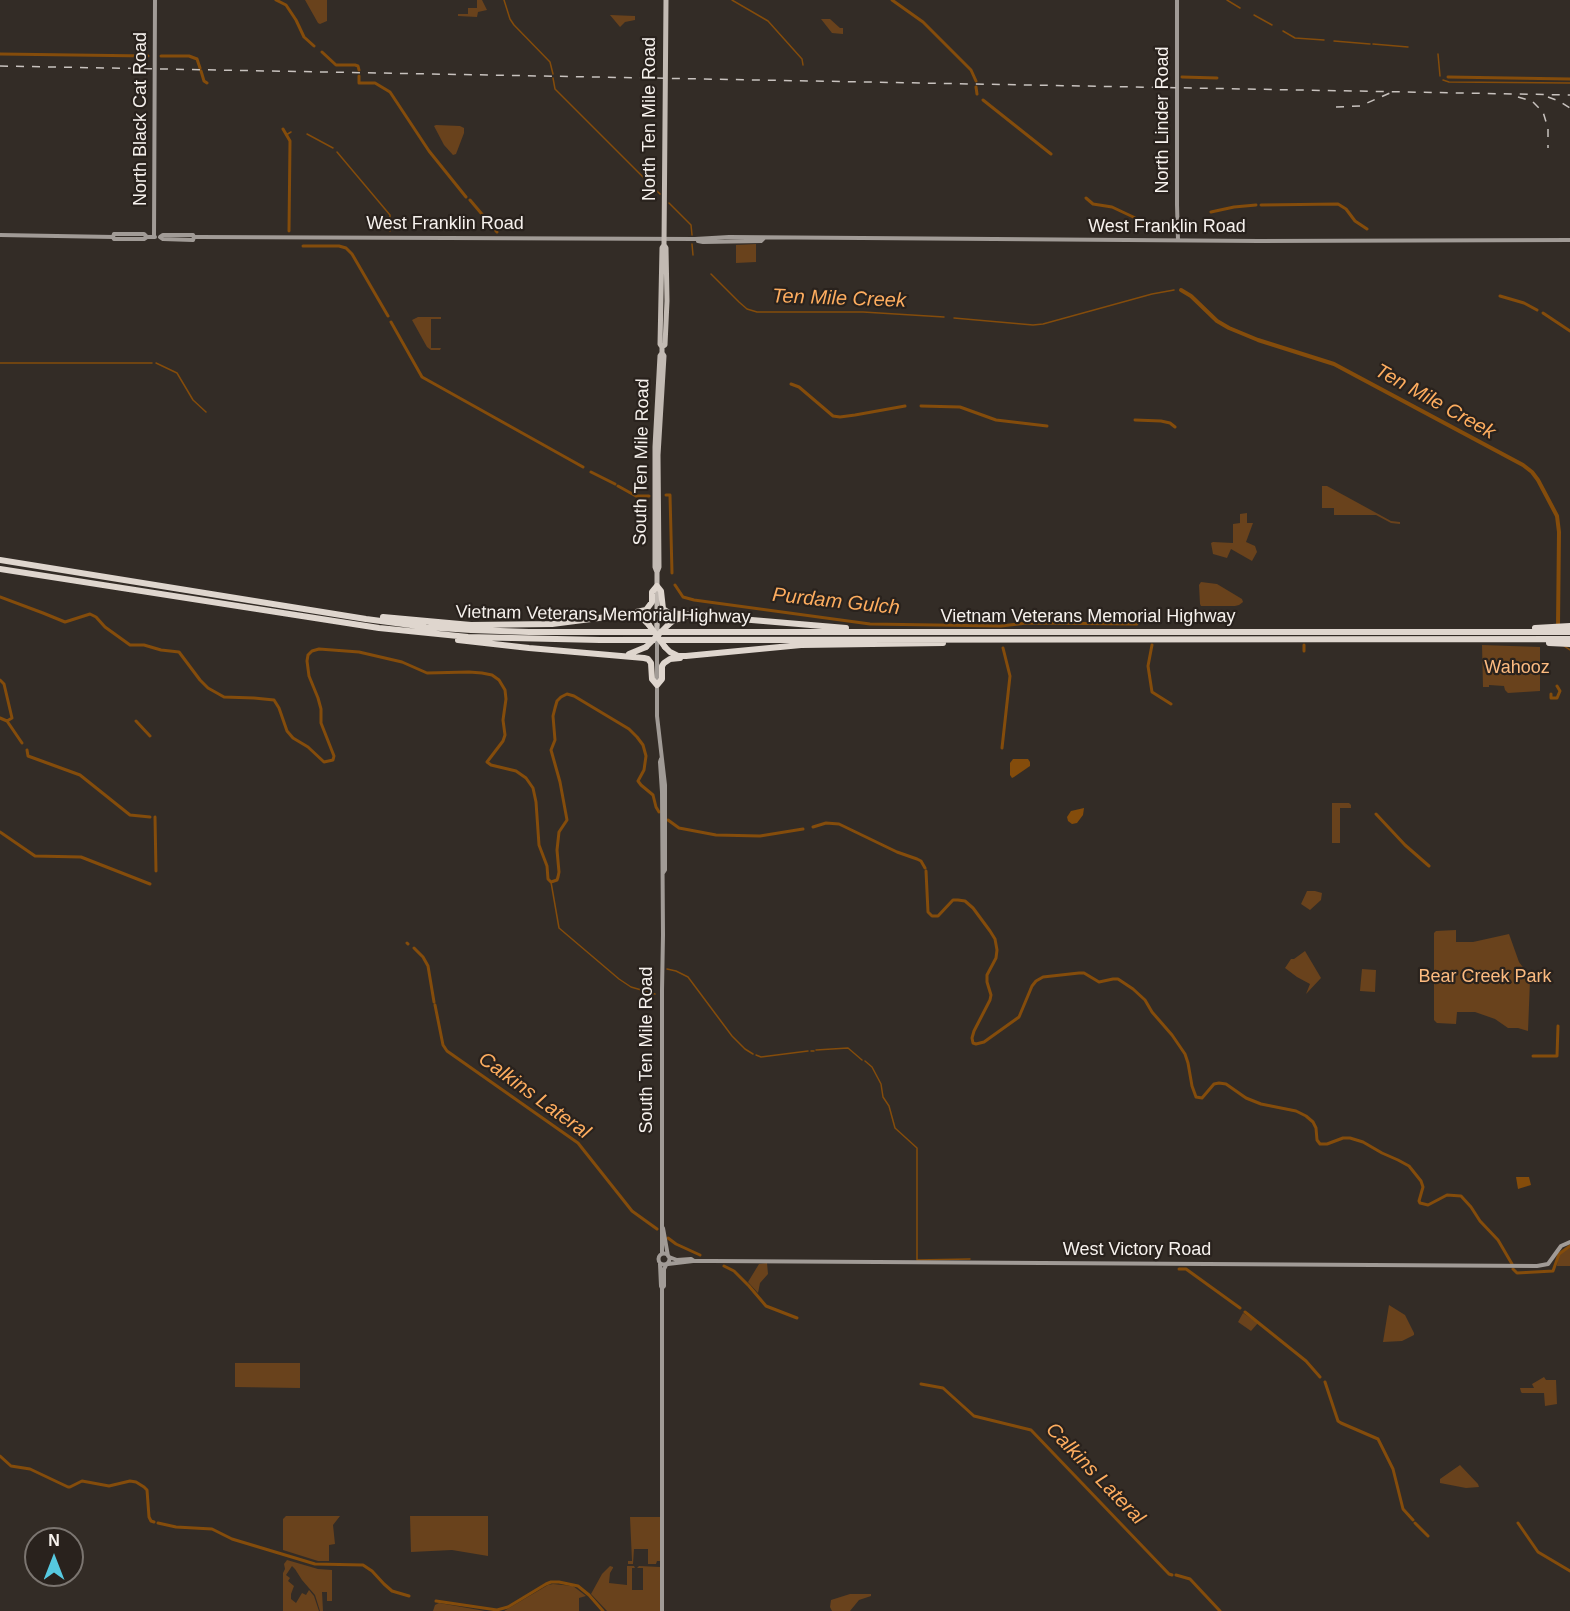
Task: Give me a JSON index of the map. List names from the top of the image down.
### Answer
{
  "streets": {
    "highway": ["Vietnam Veterans Memorial Highway"],
    "main road": [
      "North Black Cat Road",
      "North Ten Mile Road",
      "North Linder Road",
      "West Franklin Road",
      "South Ten Mile Road",
      "West Victory Road"
    ]
  },
  "crossings": [
    ["North Black Cat Road", "West Franklin Road"],
    ["North Ten Mile Road", "West Franklin Road"],
    ["North Ten Mile Road", "South Ten Mile Road"],
    ["North Linder Road", "West Franklin Road"],
    ["West Franklin Road", "South Ten Mile Road"],
    ["South Ten Mile Road", "West Victory Road"]
  ],
  "water": ["Ten Mile Creek", "Purdam Gulch", "Calkins Lateral"],
  "parks": ["Wahooz", "Bear Creek Park"],
  "north": "top"
}
